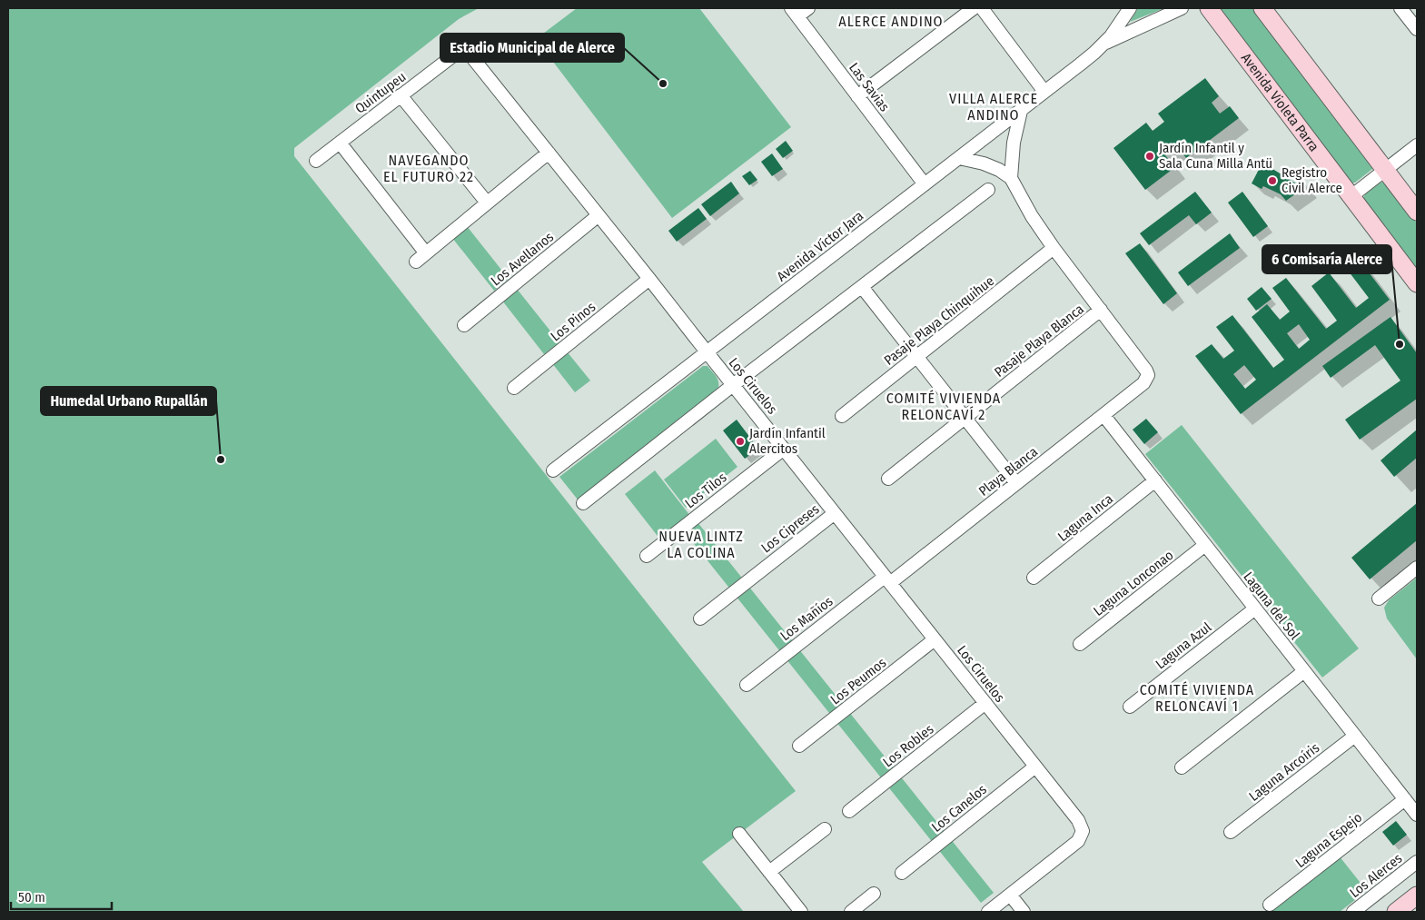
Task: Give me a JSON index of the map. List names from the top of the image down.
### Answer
{
  "streets": {
    "main road": ["Avenida Violeta Parra"],
    "street": [
      "Las Savias",
      "Quintupeu",
      "Avenida Víctor Jara",
      "Los Avellanos",
      "Pasaje Playa Chinquihue",
      "Los Pinos",
      "Pasaje Playa Blanca",
      "Los Ciruelos",
      "Playa Blanca",
      "Los Tilos",
      "Laguna Inca",
      "Los Cipreses",
      "Laguna Lonconao",
      "Laguna del Sol",
      "Los Mañíos",
      "Laguna Azul",
      "Los Peumos",
      "Los Robles",
      "Laguna Arcoíris",
      "Los Canelos",
      "Laguna Espejo",
      "Los Alerces"
    ]
  },
  "crossings": [
    ["Las Savias", "Avenida Víctor Jara"],
    ["Quintupeu", "Los Ciruelos"],
    ["Avenida Víctor Jara", "Los Ciruelos"],
    ["Los Avellanos", "Los Ciruelos"],
    ["Los Pinos", "Los Ciruelos"],
    ["Pasaje Playa Blanca", "Playa Blanca"],
    ["Los Ciruelos", "Playa Blanca"],
    ["Los Ciruelos", "Los Tilos"],
    ["Los Ciruelos", "Los Cipreses"],
    ["Los Ciruelos", "Los Mañíos"],
    ["Los Ciruelos", "Los Peumos"],
    ["Los Ciruelos", "Los Robles"],
    ["Los Ciruelos", "Los Canelos"],
    ["Playa Blanca", "Laguna del Sol"],
    ["Playa Blanca", "Los Mañíos"],
    ["Laguna Inca", "Laguna del Sol"],
    ["Laguna Lonconao", "Laguna del Sol"],
    ["Laguna del Sol", "Laguna Azul"],
    ["Laguna del Sol", "Laguna Arcoíris"],
    ["Laguna del Sol", "Laguna Espejo"]
  ],
  "districts": [
    "ALERCE ANDINO",
    "VILLA ALERCE ANDINO",
    "NAVEGANDO EL FUTURO 22",
    "COMITÉ VIVIENDA RELONCAVÍ 2",
    "NUEVA LINTZ LA COLINA",
    "COMITÉ VIVIENDA RELONCAVÍ 1"
  ],
  "places": [
    "Estadio Municipal de Alerce",
    "Jardín Infantil y Sala Cuna Milla Antü",
    "Registro Civil Alerce",
    "6 Comisaría Alerce",
    "Jardín Infantil Alercitos",
    "Humedal Urbano Rupallán"
  ],
  "scale_bar": "50 m"
}
